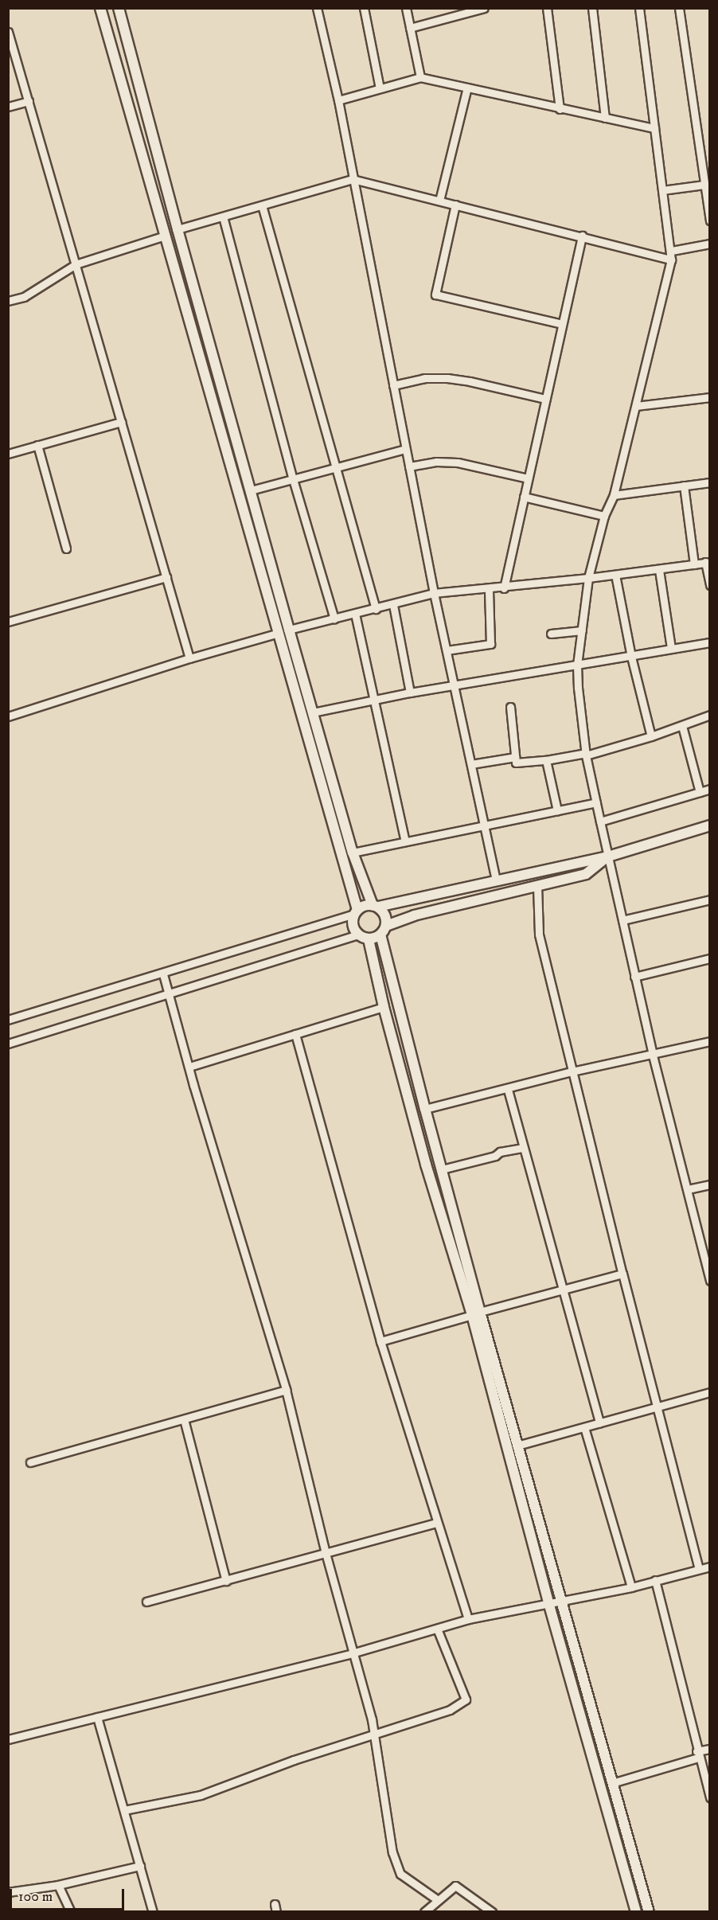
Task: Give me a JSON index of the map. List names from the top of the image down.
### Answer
{
  "scale_bar": "100 m"
}
